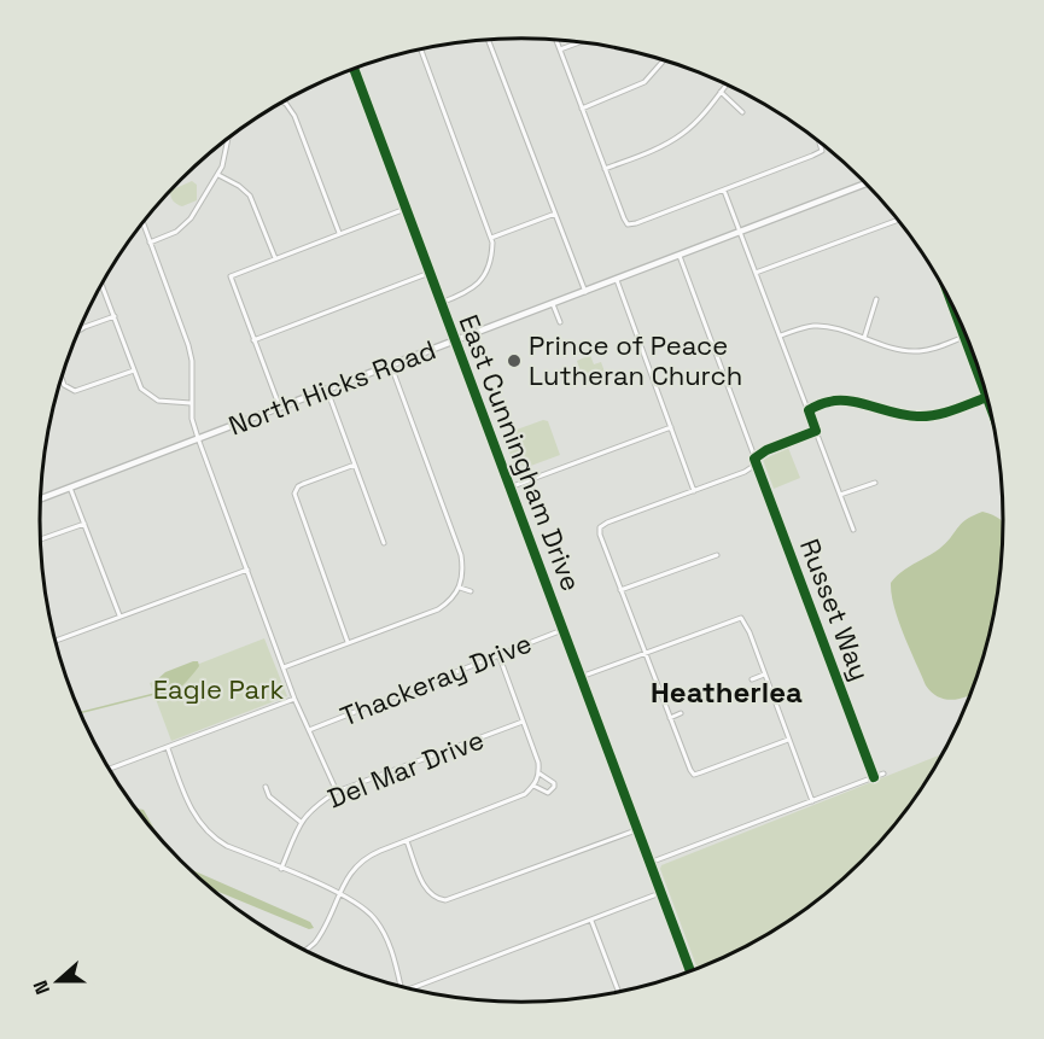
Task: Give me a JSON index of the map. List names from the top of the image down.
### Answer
{
  "streets": {
    "street": [
      "North Hicks Road",
      "East Cunningham Drive",
      "Russet Way",
      "Thackeray Drive",
      "Del Mar Drive"
    ]
  },
  "crossings": [
    ["North Hicks Road", "East Cunningham Drive"],
    ["North Hicks Road", "Russet Way"],
    ["East Cunningham Drive", "Thackeray Drive"]
  ],
  "districts": ["Heatherlea"],
  "parks": ["Eagle Park"],
  "places": ["Prince of Peace Lutheran Church"],
  "north": "left"
}
